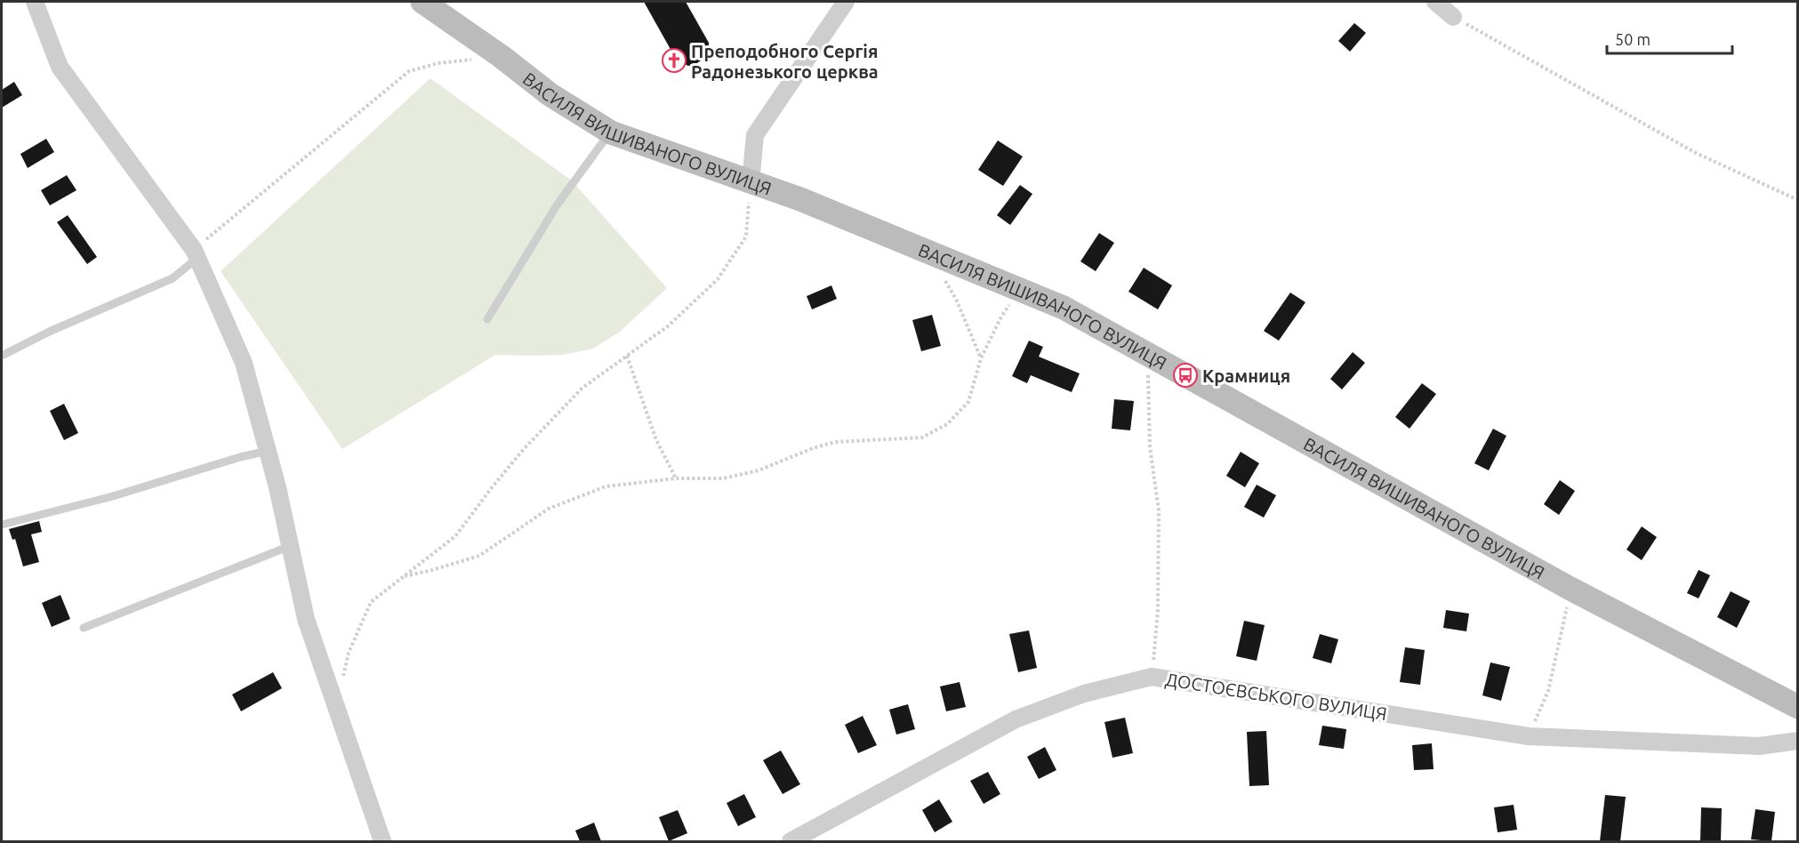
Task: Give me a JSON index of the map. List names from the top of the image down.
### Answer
{
  "streets": {
    "street": ["ВАСИЛЯ ВИШИВАНОГО ВУЛИЦЯ", "ДОСТОЄВСЬКОГО ВУЛИЦЯ"]
  },
  "places": {
    "church": ["Преподобного Сергія Радонезького церква"],
    "bus stop": ["Крамниця"]
  },
  "scale_bar": "50 m"
}
